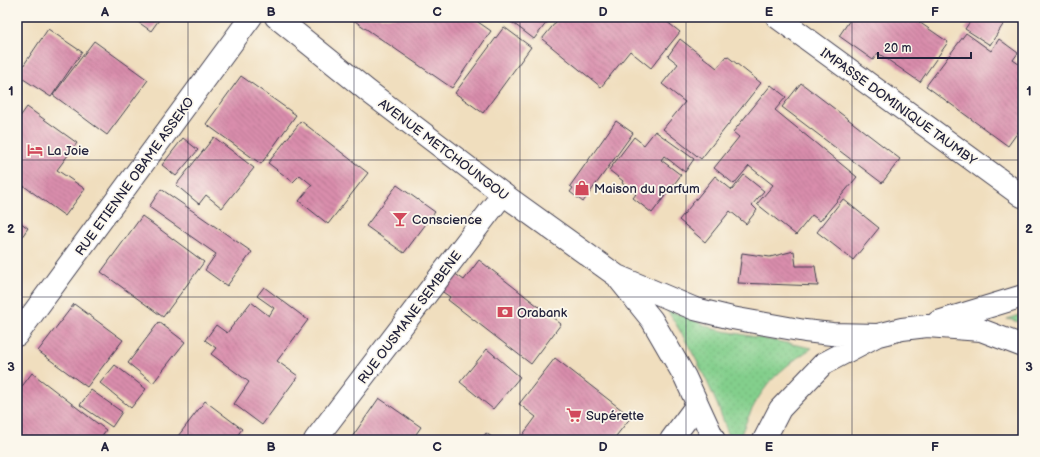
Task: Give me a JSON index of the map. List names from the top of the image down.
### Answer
{
  "streets": {
    "main road": [
      "IMPASSE DOMINIQUE TAUMBY",
      "AVENUE METCHOUNGOU",
      "RUE ETIENNE OBAME ASSEKO",
      "RUE OUSMANE SEMBENE"
    ]
  },
  "crossings": [
    ["AVENUE METCHOUNGOU", "RUE OUSMANE SEMBENE"]
  ],
  "places": {
    "hotel": ["La Joie"],
    "shop": ["Maison du parfum"],
    "bar": ["Conscience"],
    "bank": ["Orabank"],
    "supermarket": ["Supérette"]
  },
  "scale_bar": "20 m",
  "grid": {
    "columns": [
      "A",
      "B",
      "C",
      "D",
      "E",
      "F"
    ],
    "rows": ["1", "2", "3"]
  }
}
